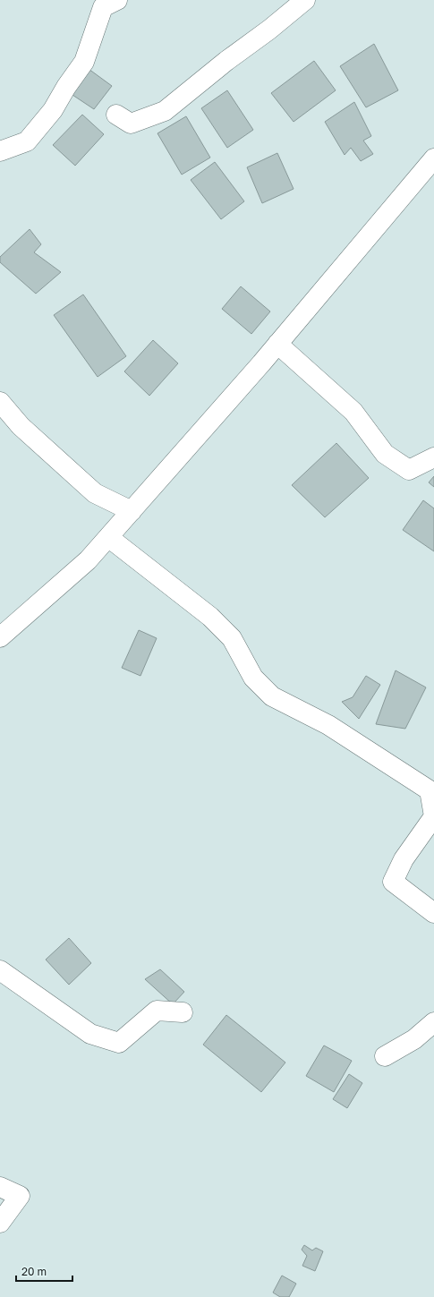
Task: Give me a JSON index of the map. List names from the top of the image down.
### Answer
{
  "scale_bar": "20 m"
}
